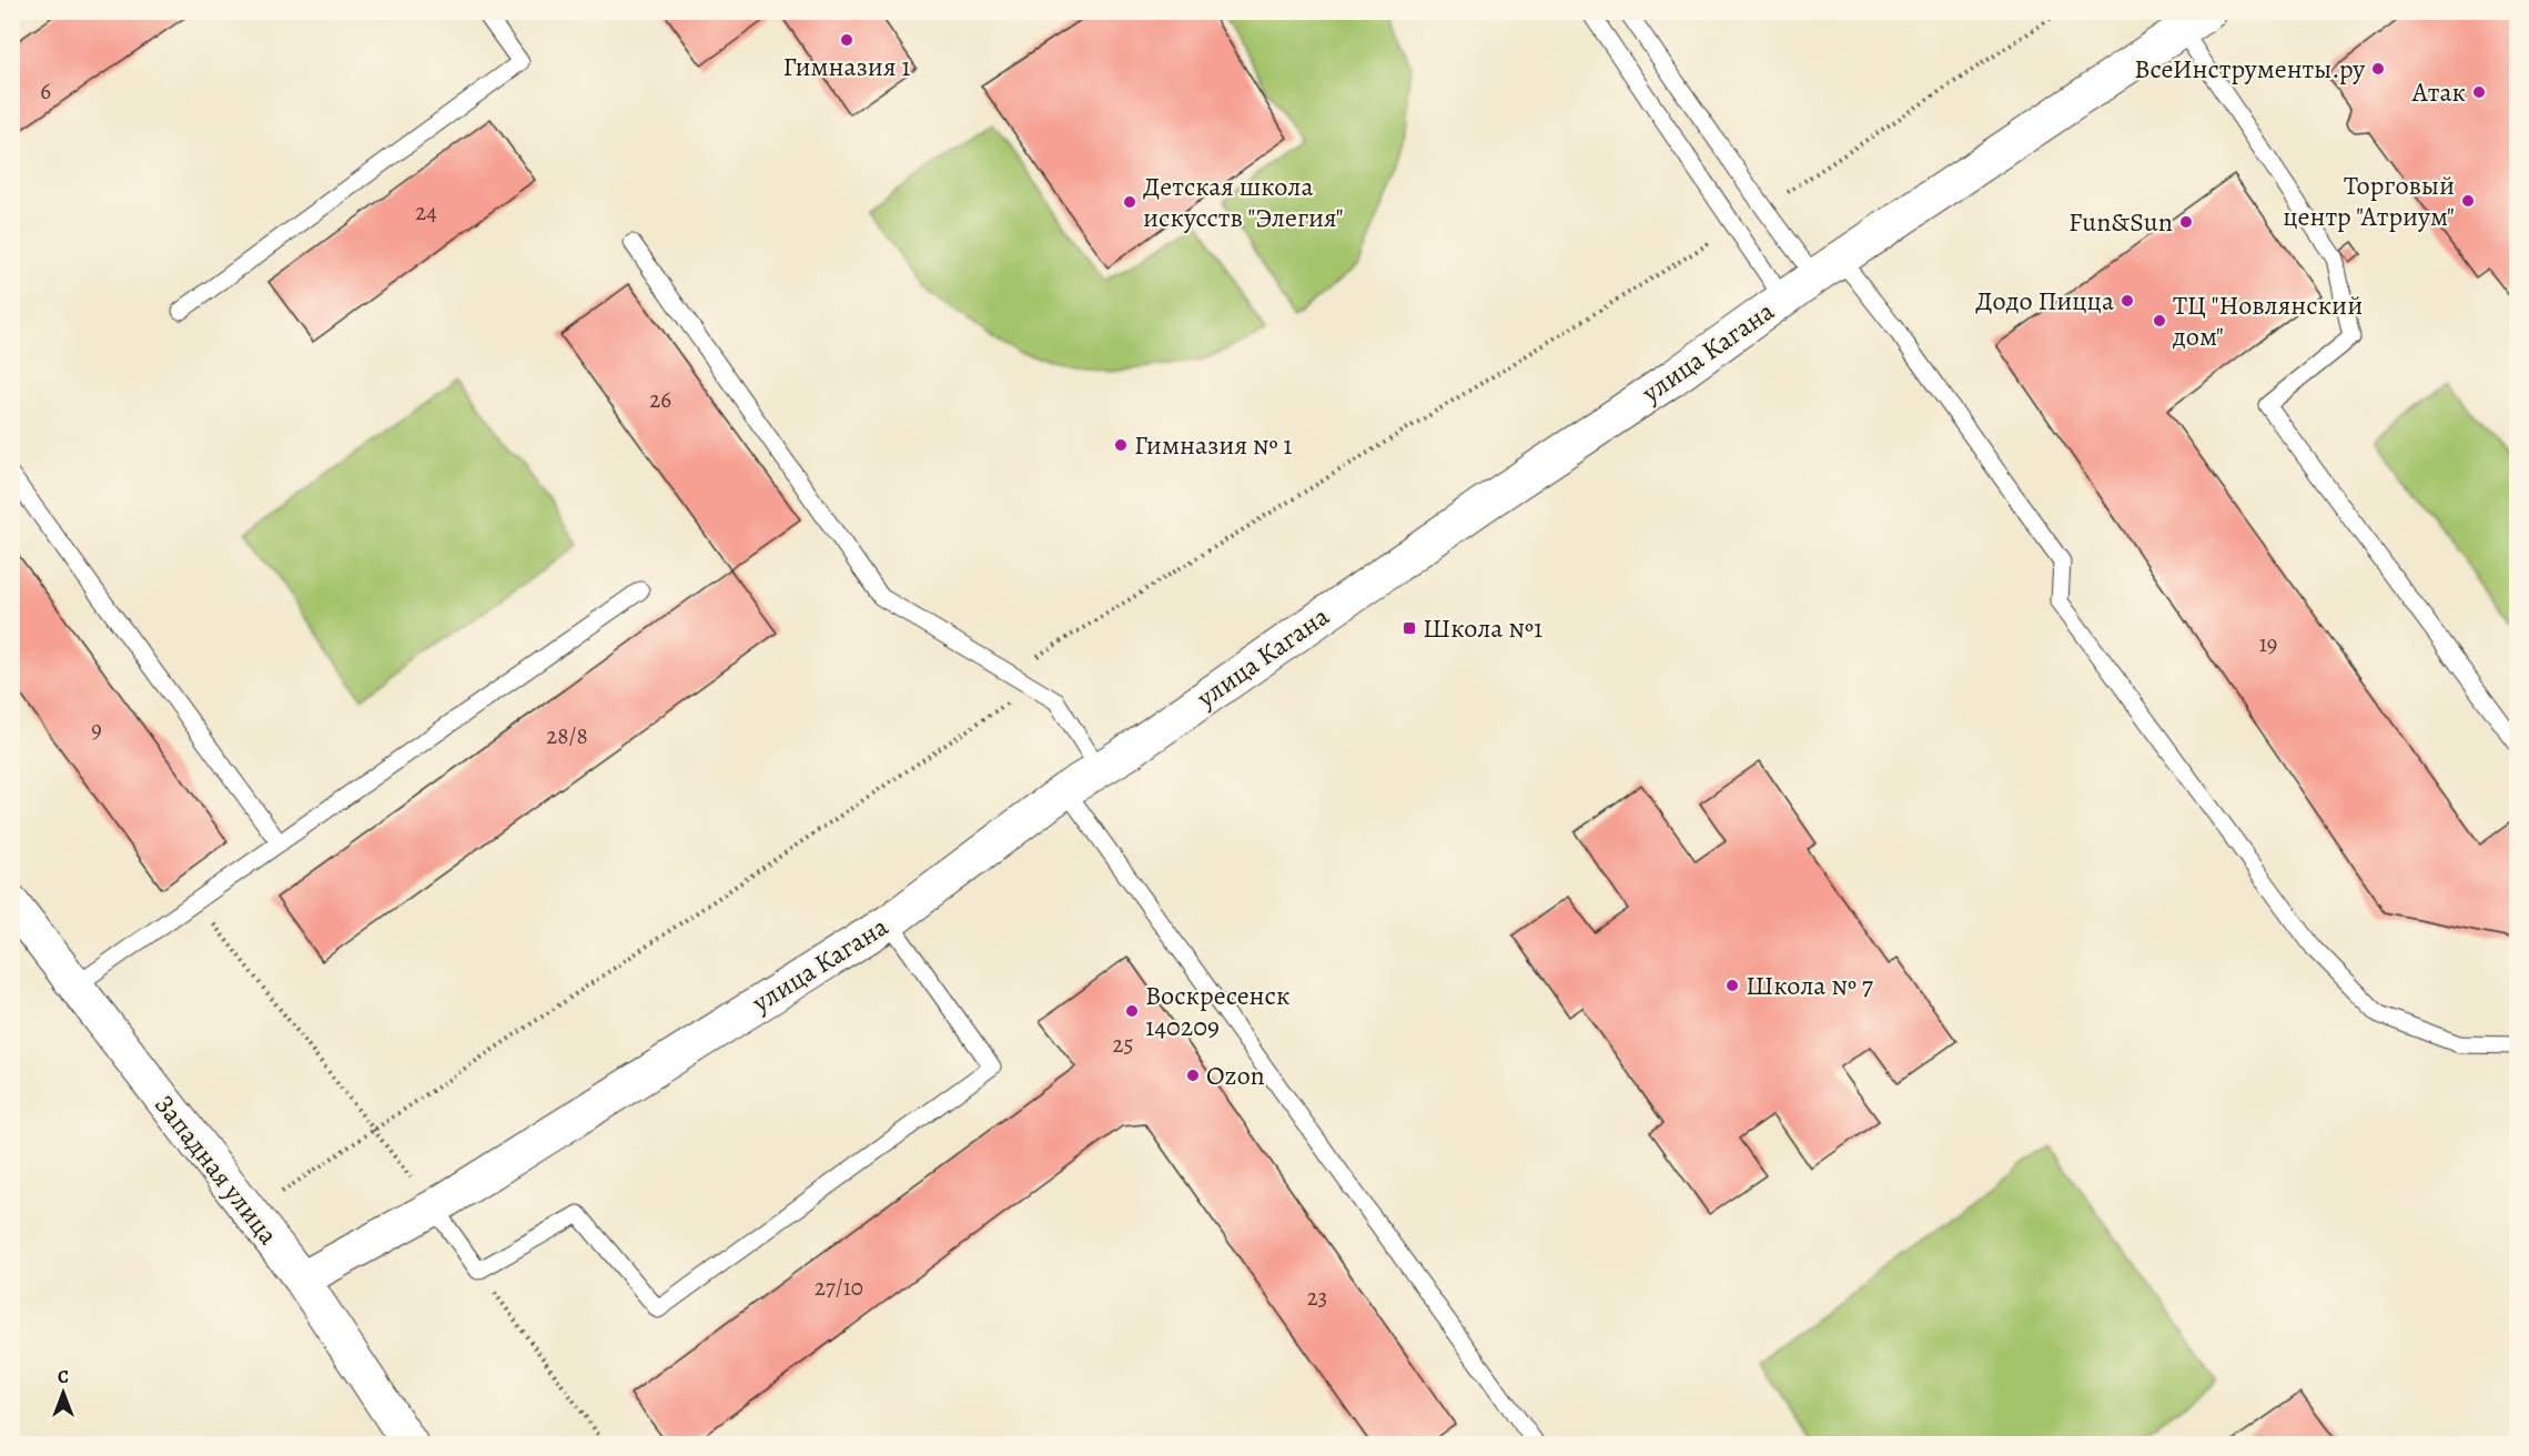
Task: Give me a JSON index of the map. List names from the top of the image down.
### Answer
{
  "streets": {
    "street": ["улица Кагана", "Западная улица"]
  },
  "crossings": [
    ["улица Кагана", "Западная улица"]
  ],
  "places": {
    "other": [
      "Гимназия 1",
      "ВсеИнструменты.ру",
      "Атак",
      "Торговый центр \"Атриум\"",
      "Детская школа искусств \"Элегия\"",
      "Fun&Sun",
      "Додо Пицца",
      "ТЦ \"Новлянский дом\"",
      "Гимназия № 1",
      "Школа № 7",
      "Воскресенск 140209",
      "Ozon"
    ],
    "transit": ["Школа №1"]
  },
  "house_numbers": [
    "6",
    "24",
    "26",
    "19",
    "9",
    "28/8",
    "25",
    "27/10",
    "23"
  ],
  "north": "top"
}
